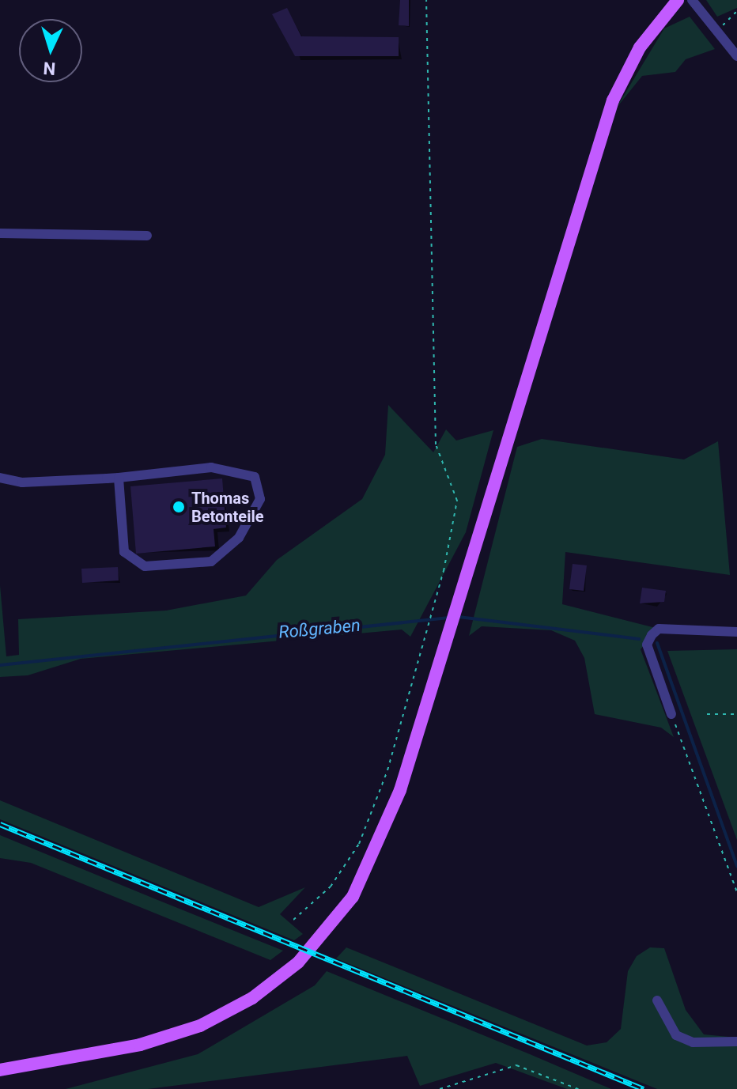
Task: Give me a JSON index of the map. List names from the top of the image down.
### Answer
{
  "water": ["Roßgraben"],
  "places": ["Thomas Betonteile"],
  "north": "bottom"
}
